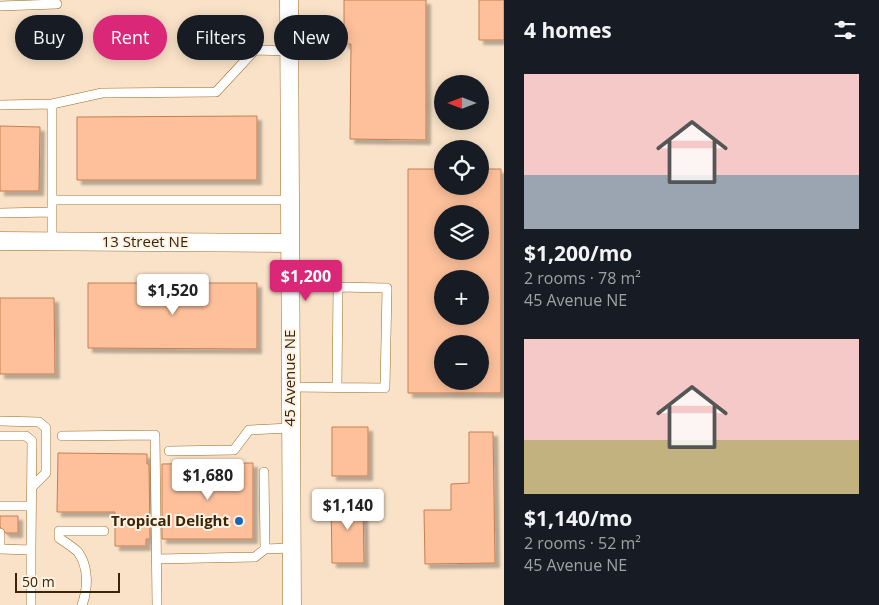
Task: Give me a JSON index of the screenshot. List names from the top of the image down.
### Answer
{
  "streets": {
    "street": ["13 Street NE", "45 Avenue NE"]
  },
  "crossings": [
    ["13 Street NE", "45 Avenue NE"]
  ],
  "places": ["Tropical Delight"],
  "scale_bar": "50 m",
  "north": "left",
  "page": {
    "heading": "4 homes",
    "chip": [
      "Buy",
      "Rent",
      "Filters",
      "New"
    ],
    "list": [
      {
        "name": "$1,200/mo",
        "note": "2 rooms · 78 m² · 45 Avenue NE"
      },
      {
        "name": "$1,140/mo",
        "note": "2 rooms · 52 m² · 45 Avenue NE"
      }
    ],
    "map_buttons": ["+", "−"],
    "price": [
      "$1,200",
      "$1,520",
      "$1,680",
      "$1,140"
    ],
    "scale": "50 m"
  }
}
